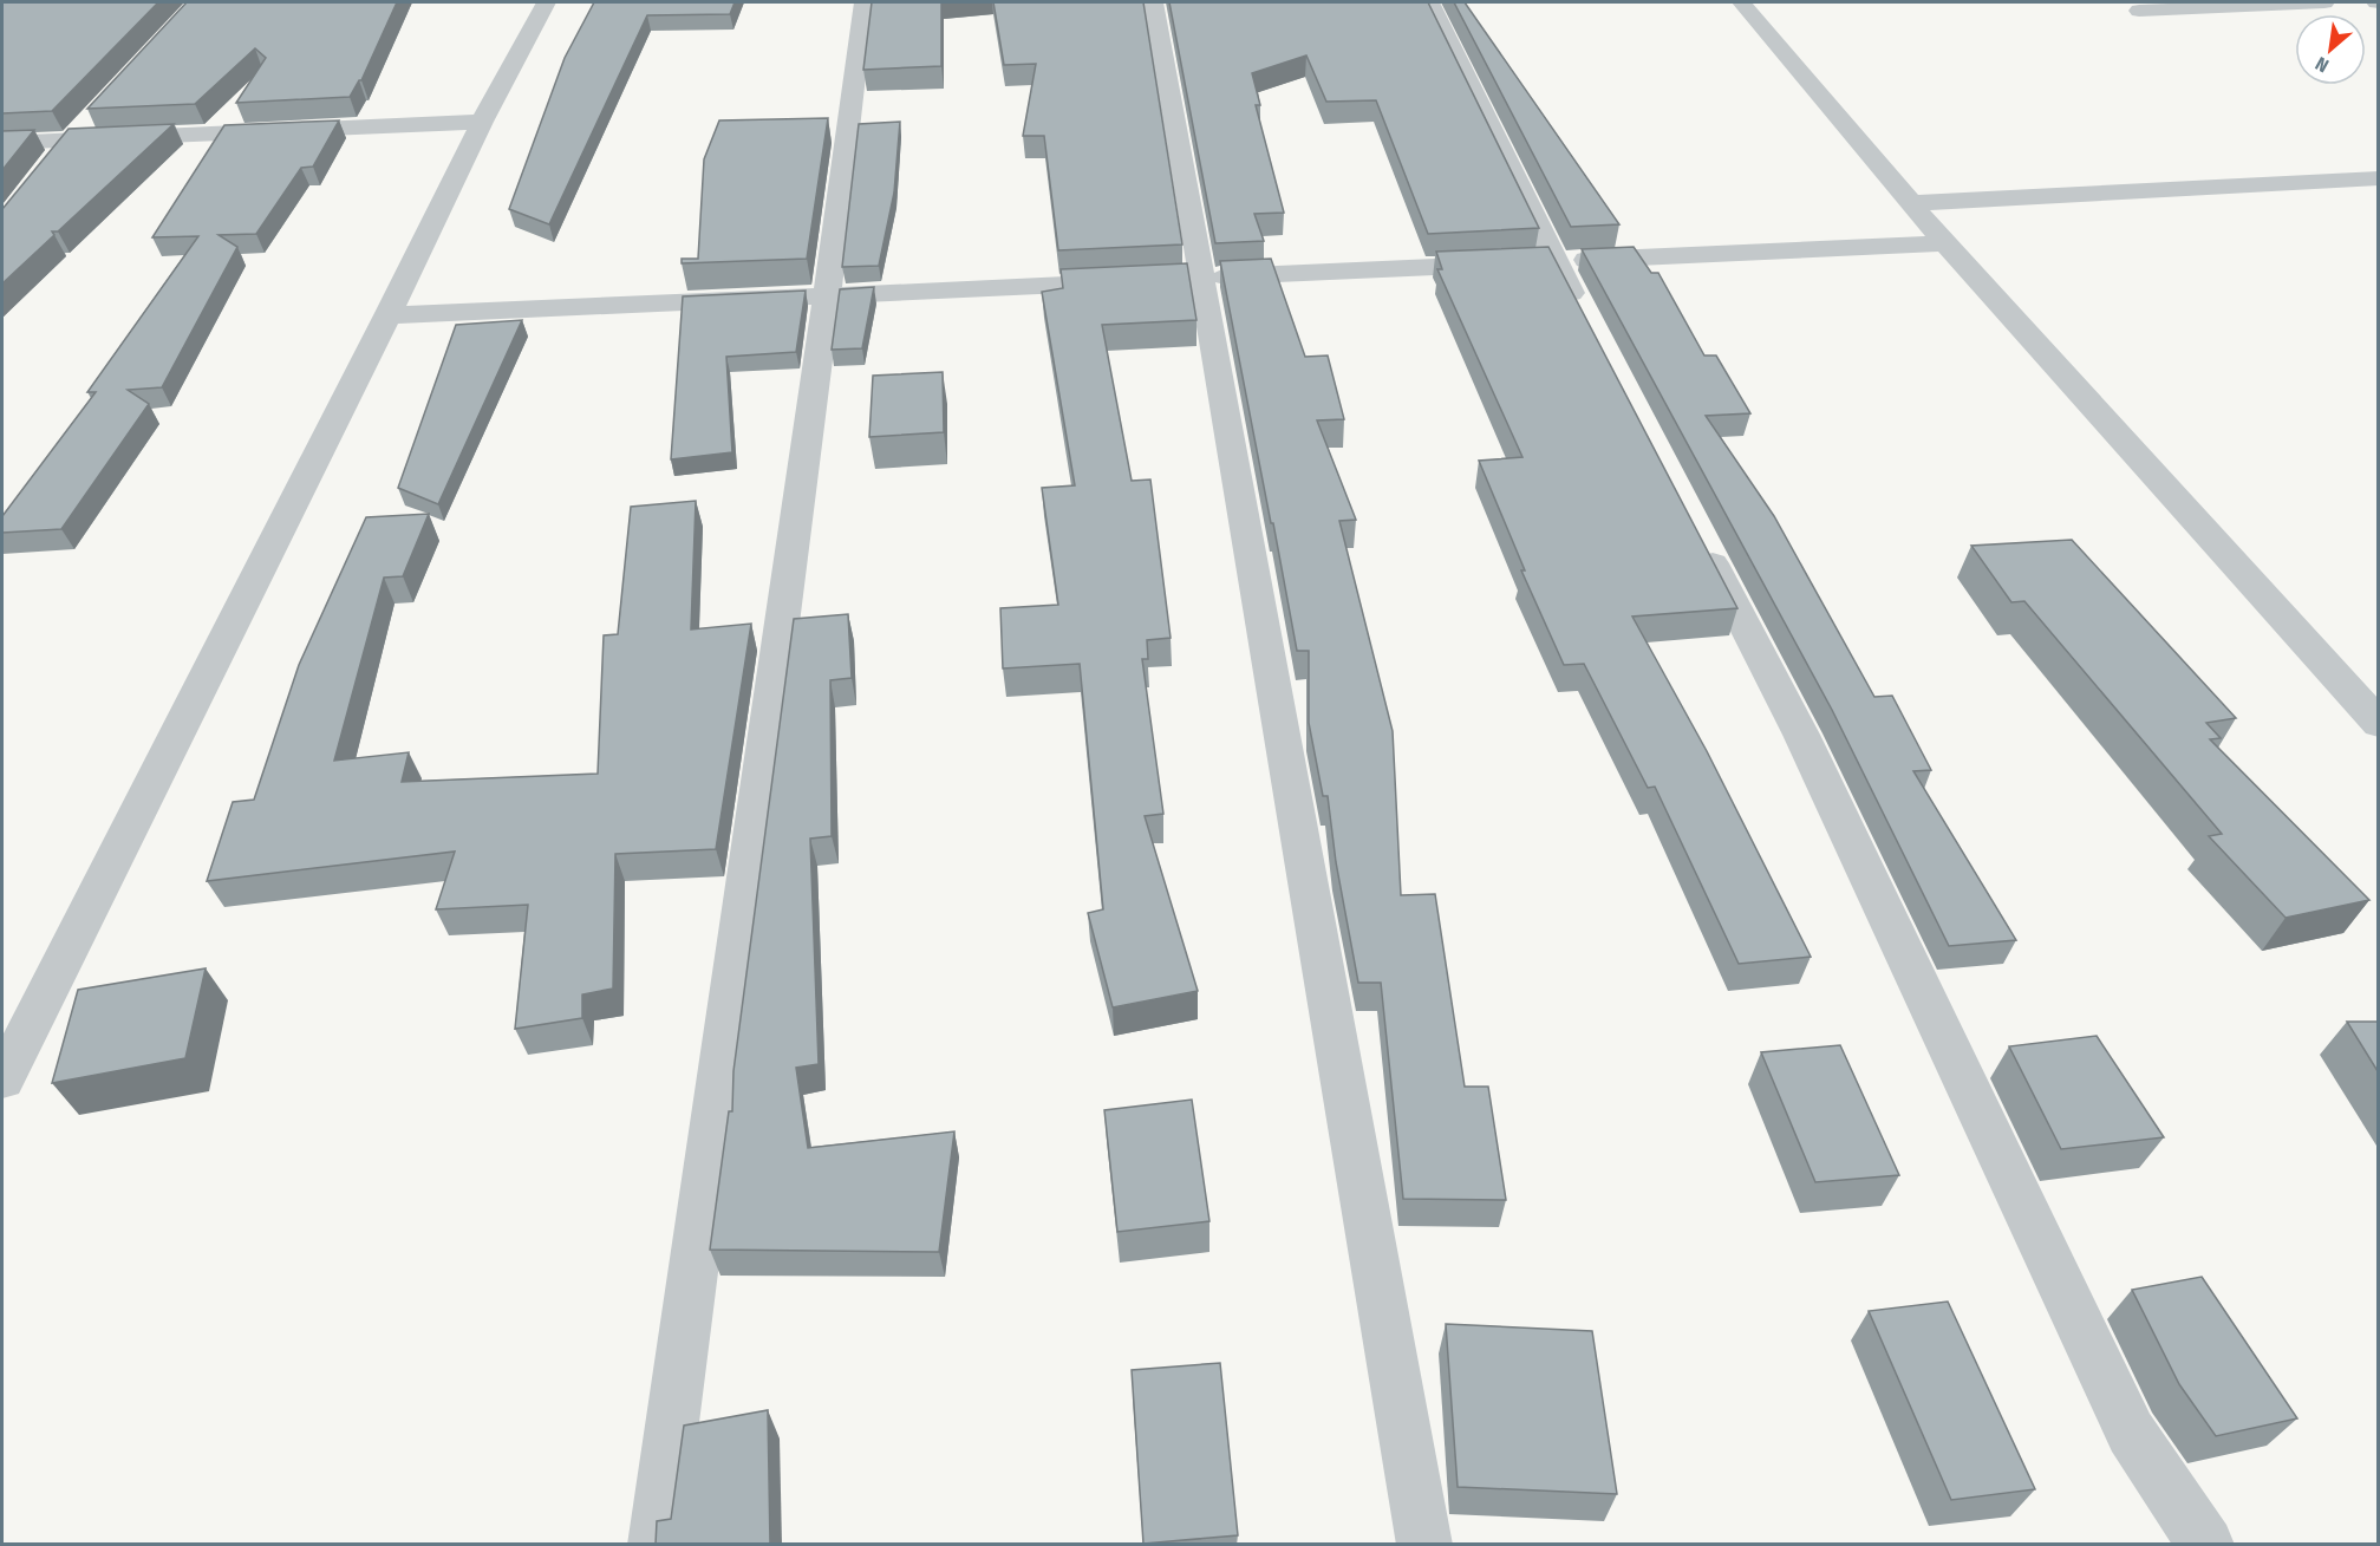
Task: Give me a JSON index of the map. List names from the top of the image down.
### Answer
{
  "north": "bottom left"
}
